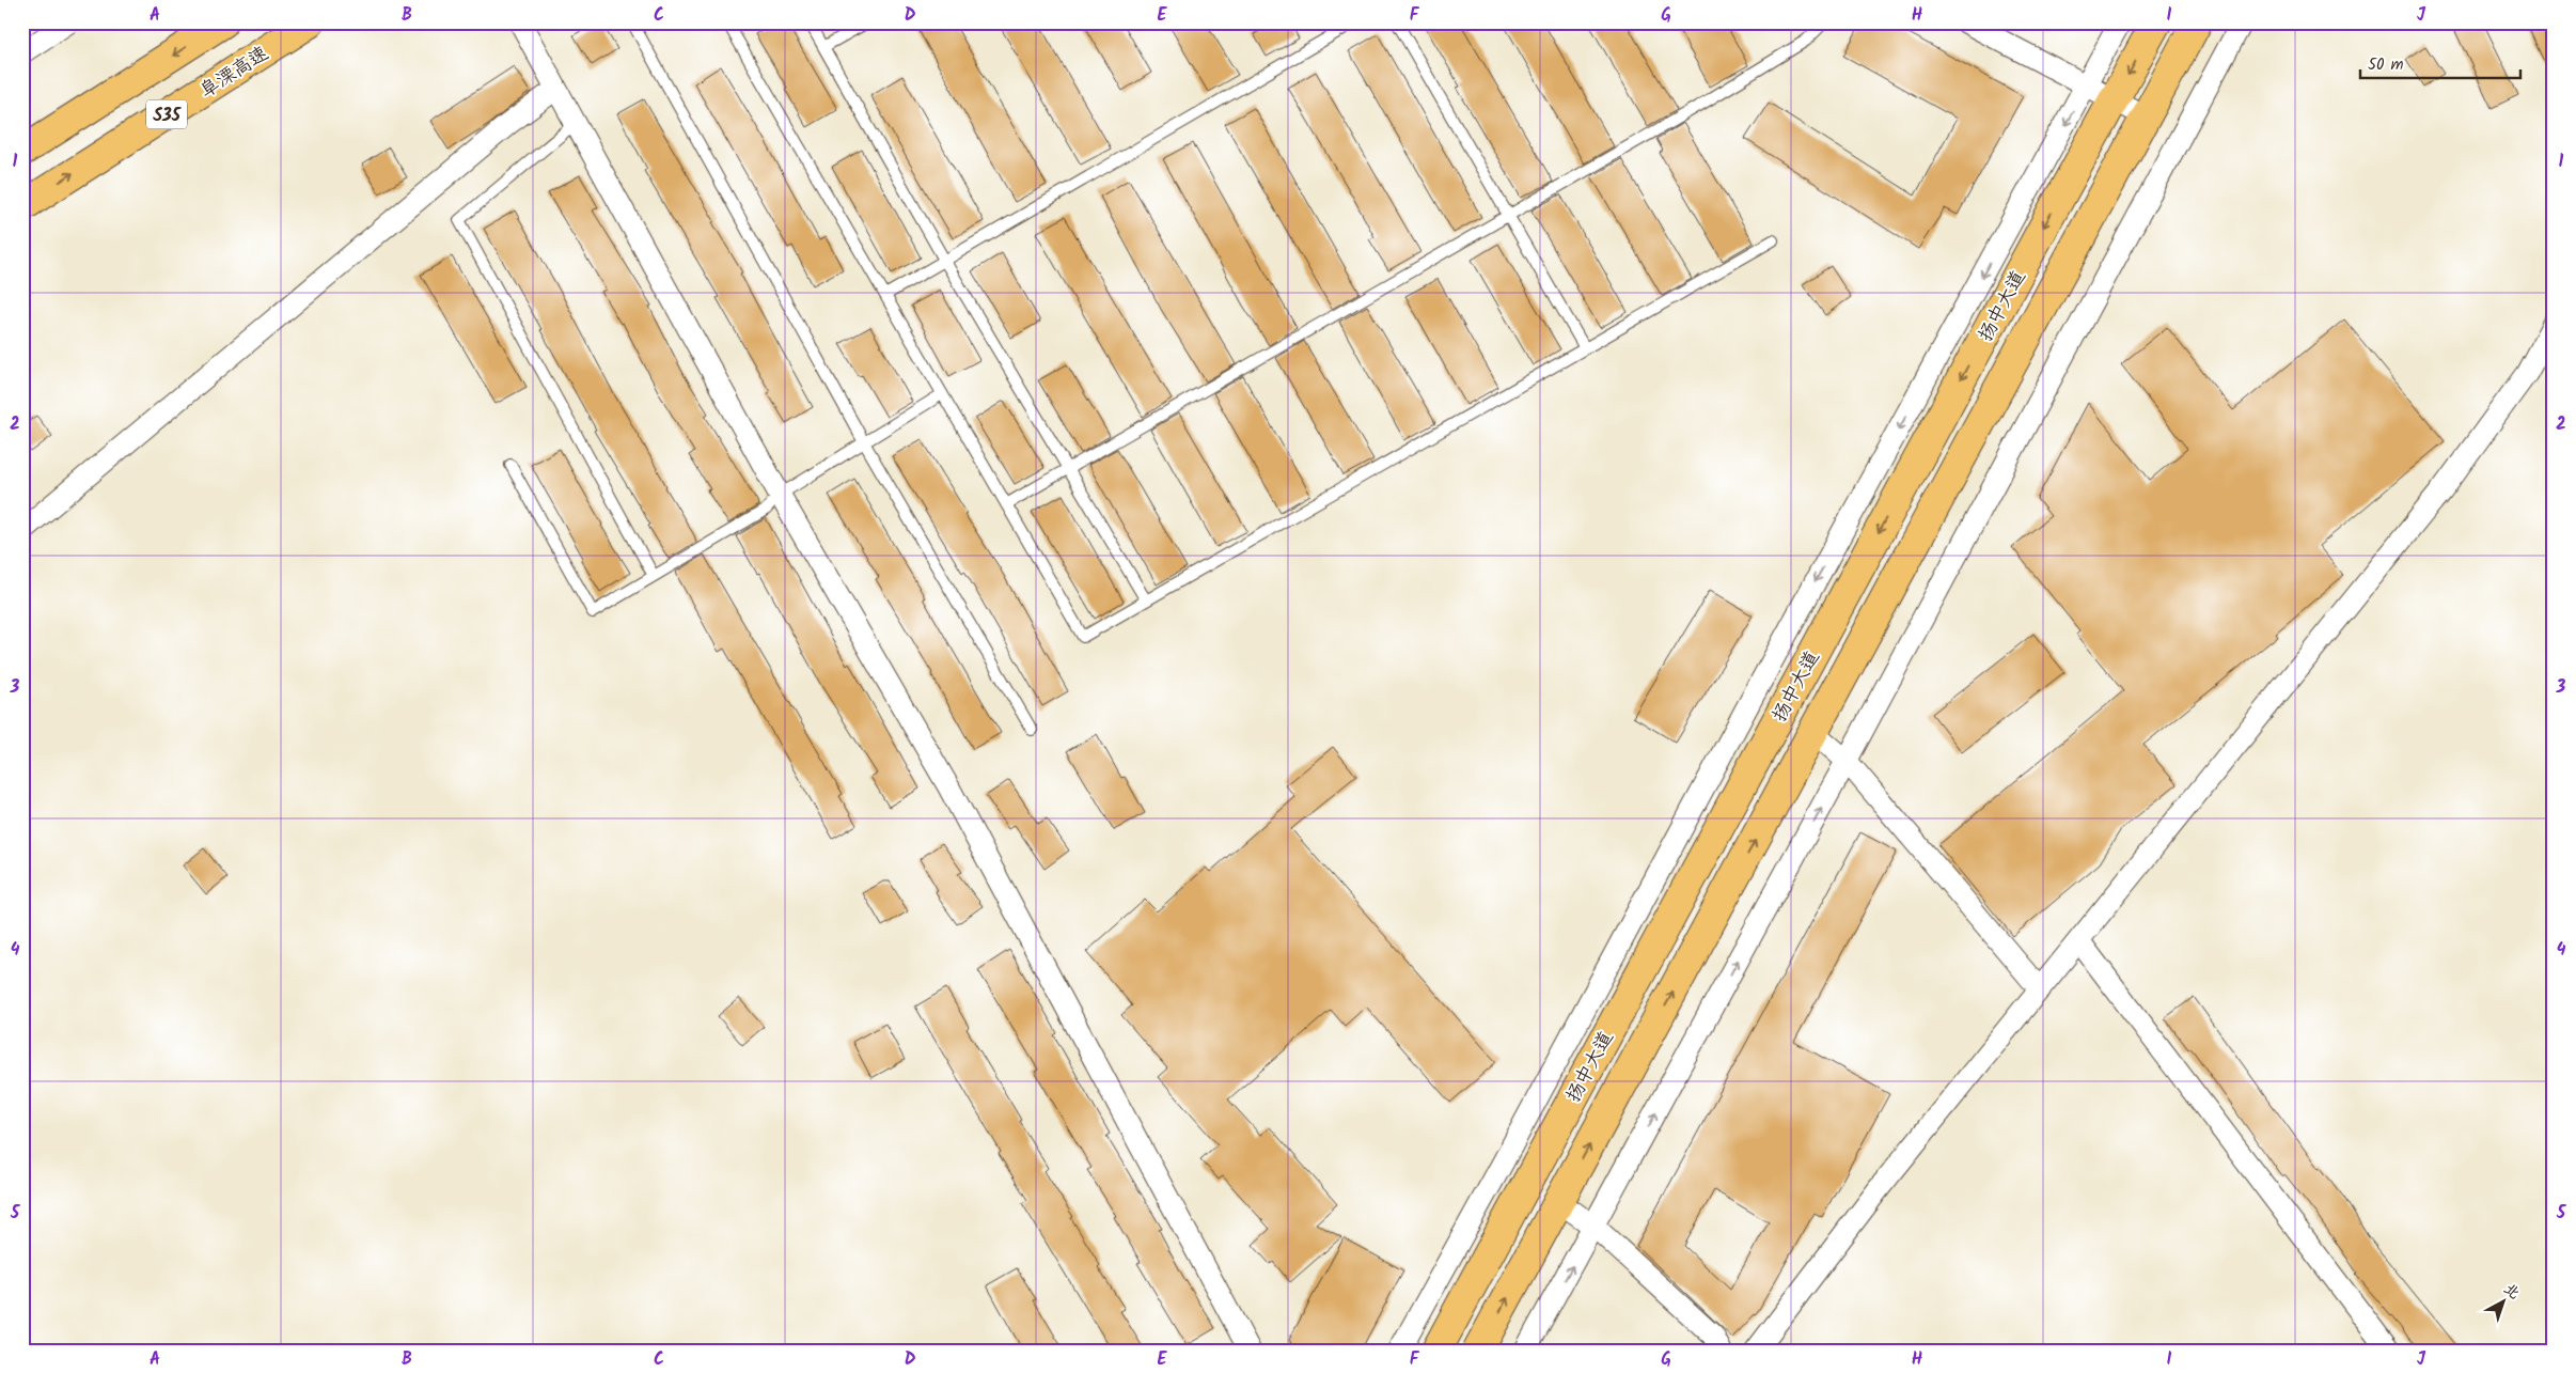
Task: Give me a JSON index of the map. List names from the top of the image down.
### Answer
{
  "streets": {
    "main road": ["阜溧高速", "S35", "扬中大道"]
  },
  "scale_bar": "50 m",
  "north": "top right",
  "grid": {
    "columns": [
      "A",
      "B",
      "C",
      "D",
      "E",
      "F",
      "G",
      "H",
      "I",
      "J"
    ],
    "rows": [
      "1",
      "2",
      "3",
      "4",
      "5"
    ]
  }
}
